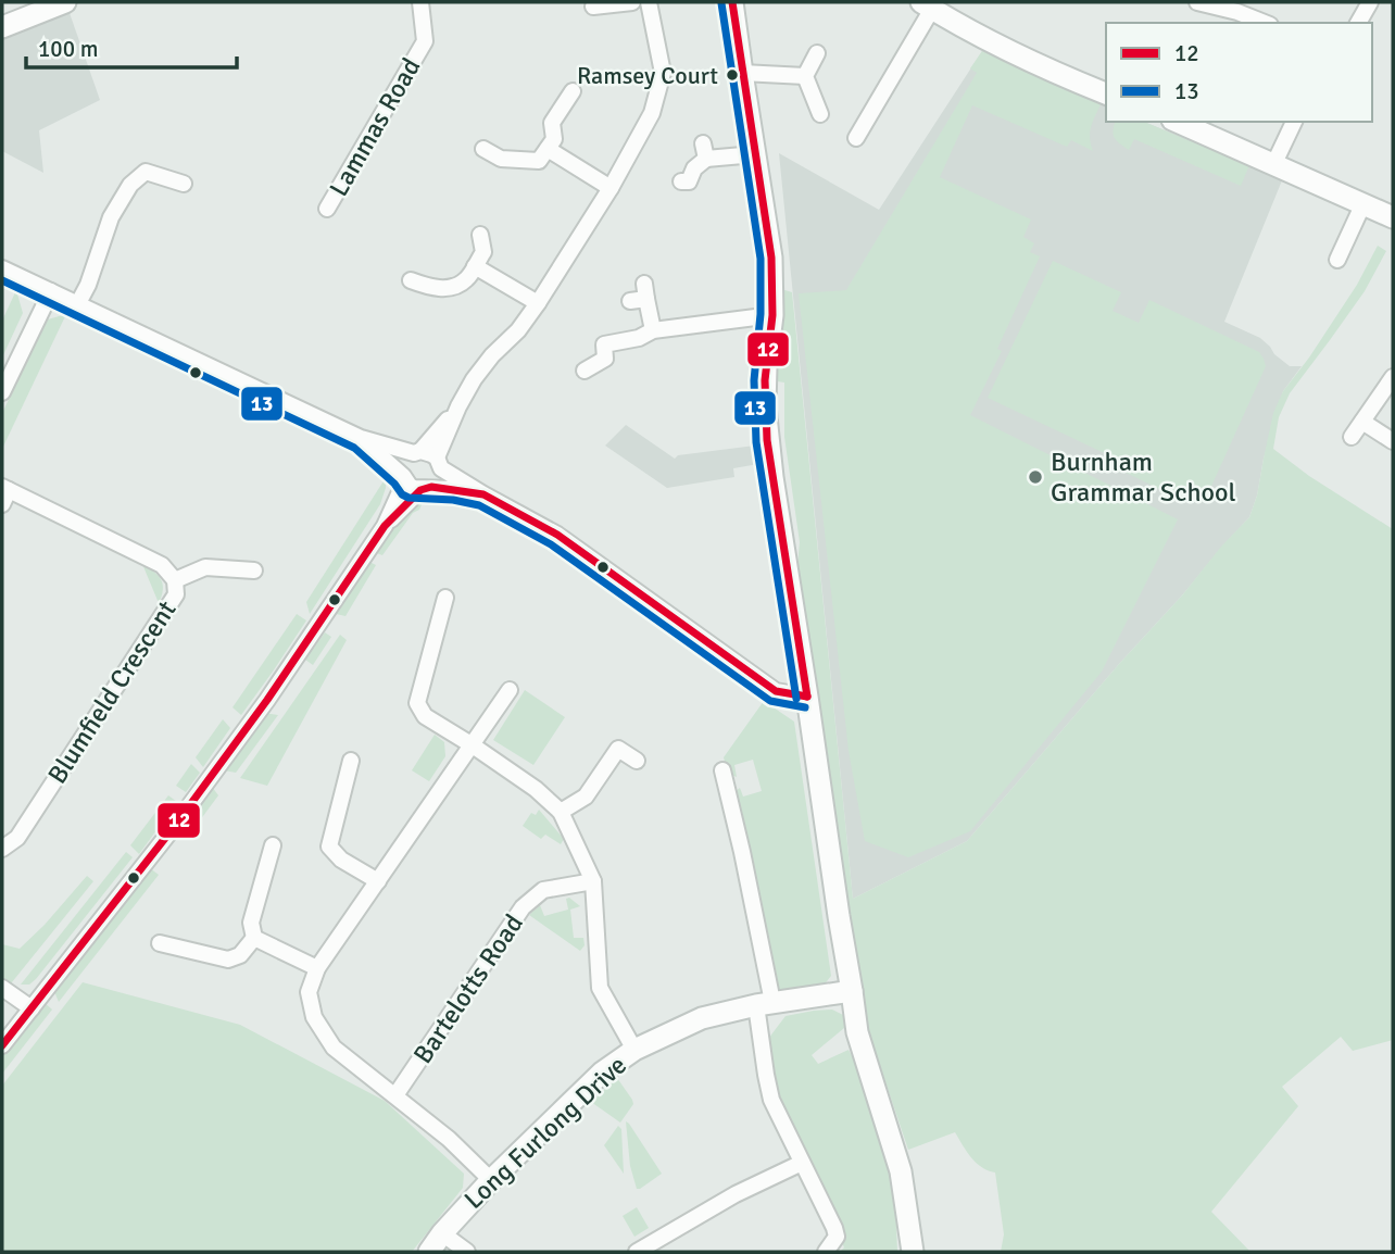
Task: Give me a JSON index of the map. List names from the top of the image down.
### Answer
{
  "streets": {
    "street": [
      "Lammas Road",
      "Blumfield Crescent",
      "Bartelotts Road",
      "Long Furlong Drive"
    ]
  },
  "places": ["Ramsey Court", "Burnham Grammar School"],
  "lines": ["transit line 12", "transit line 13"],
  "legend": ["12", "13"],
  "scale_bar": "100 m"
}
